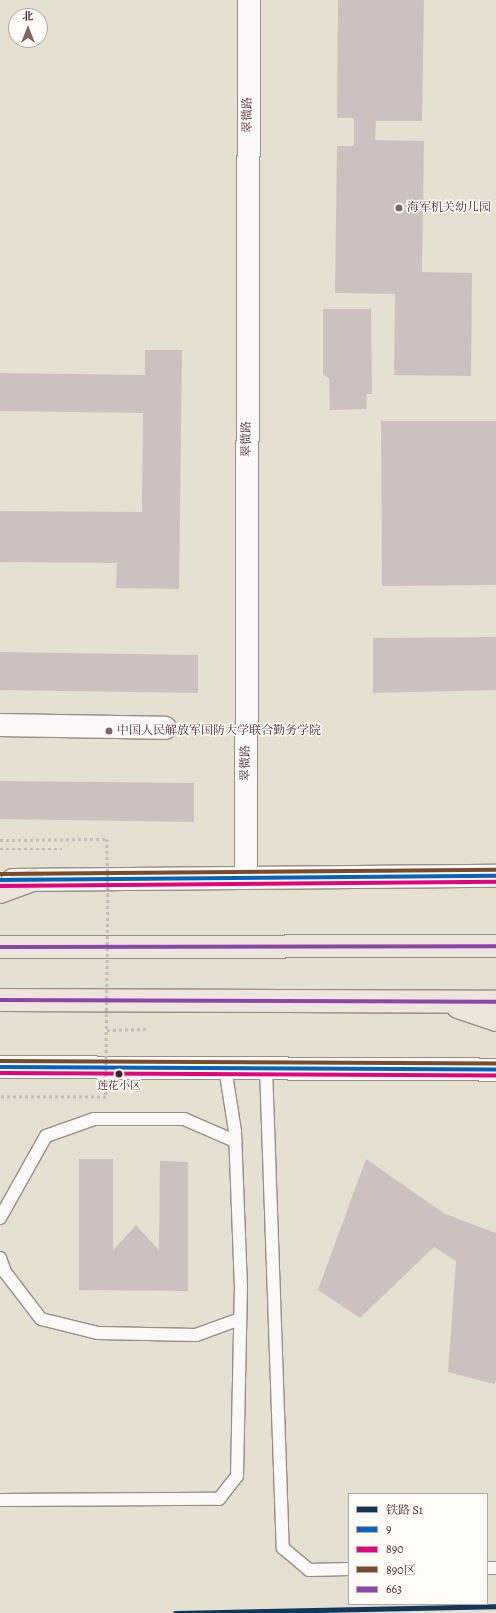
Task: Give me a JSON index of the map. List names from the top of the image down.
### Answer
{
  "streets": {
    "street": ["翠微路"]
  },
  "places": ["海军机关幼儿园", "中国人民解放军国防大学联合勤务学院", "莲花小区"],
  "lines": [
    "transit line 890区",
    "transit line 9",
    "transit line 890",
    "transit line 663",
    "rail line S1"
  ],
  "legend": [
    "铁路 S1",
    "9",
    "890",
    "890区",
    "663"
  ],
  "north": "top"
}
